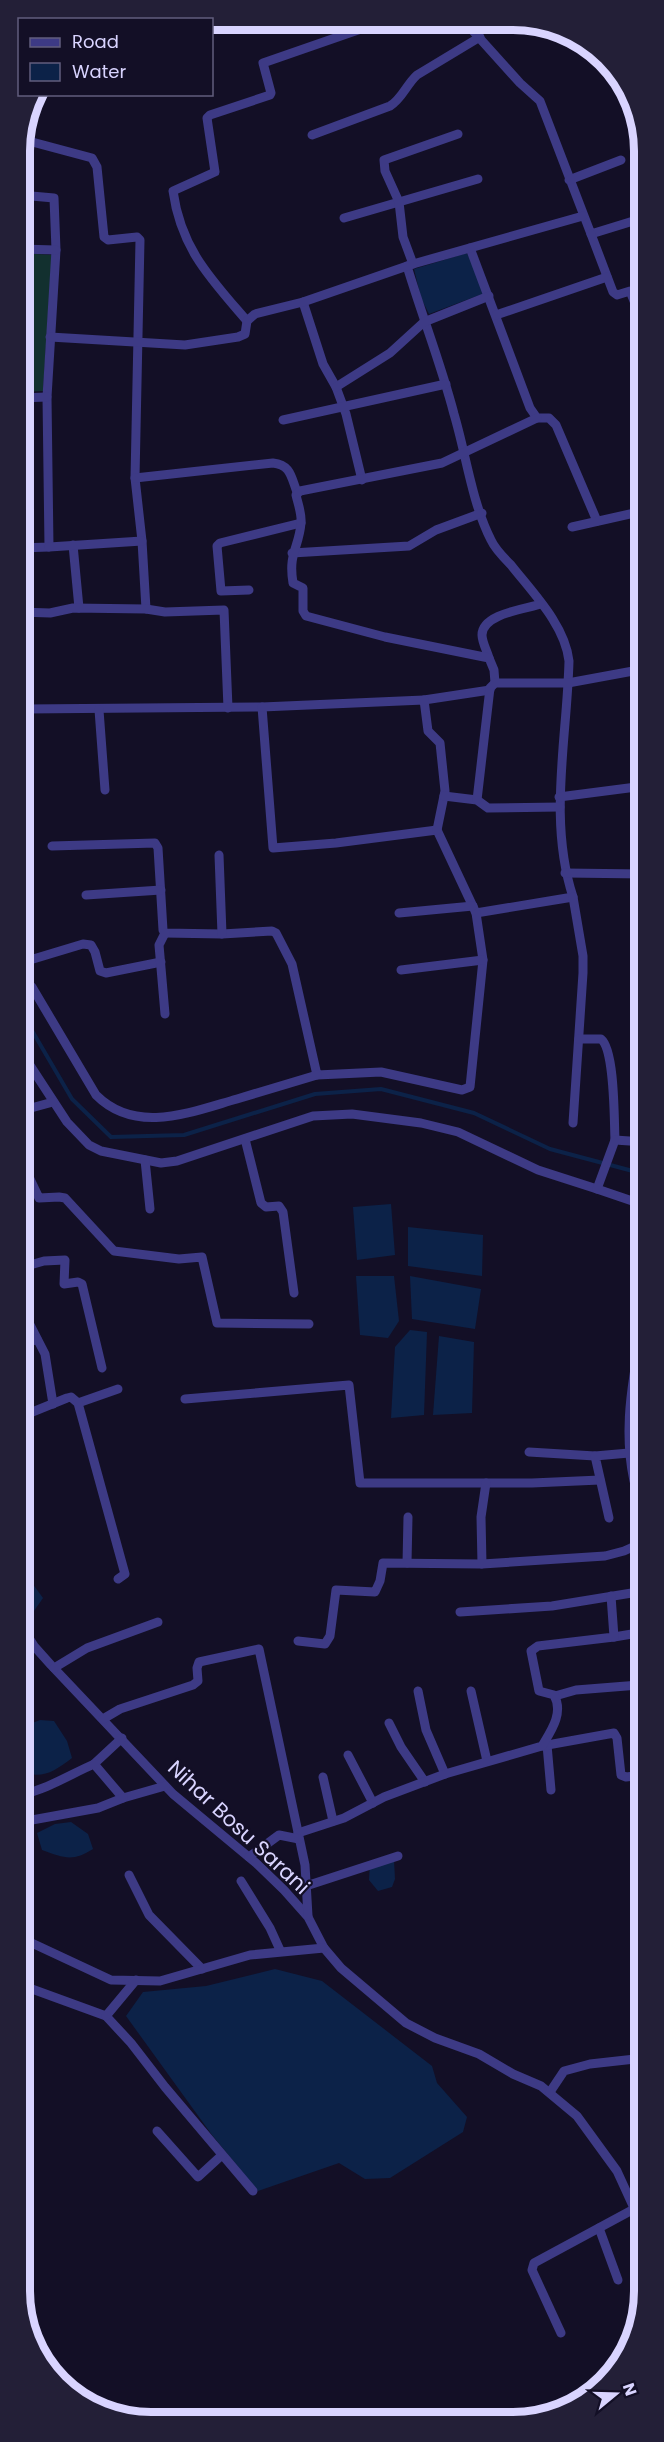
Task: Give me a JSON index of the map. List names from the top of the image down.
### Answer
{
  "streets": {
    "street": ["Nihar Bosu Sarani"]
  },
  "legend": ["Road", "Water"],
  "north": "right"
}
